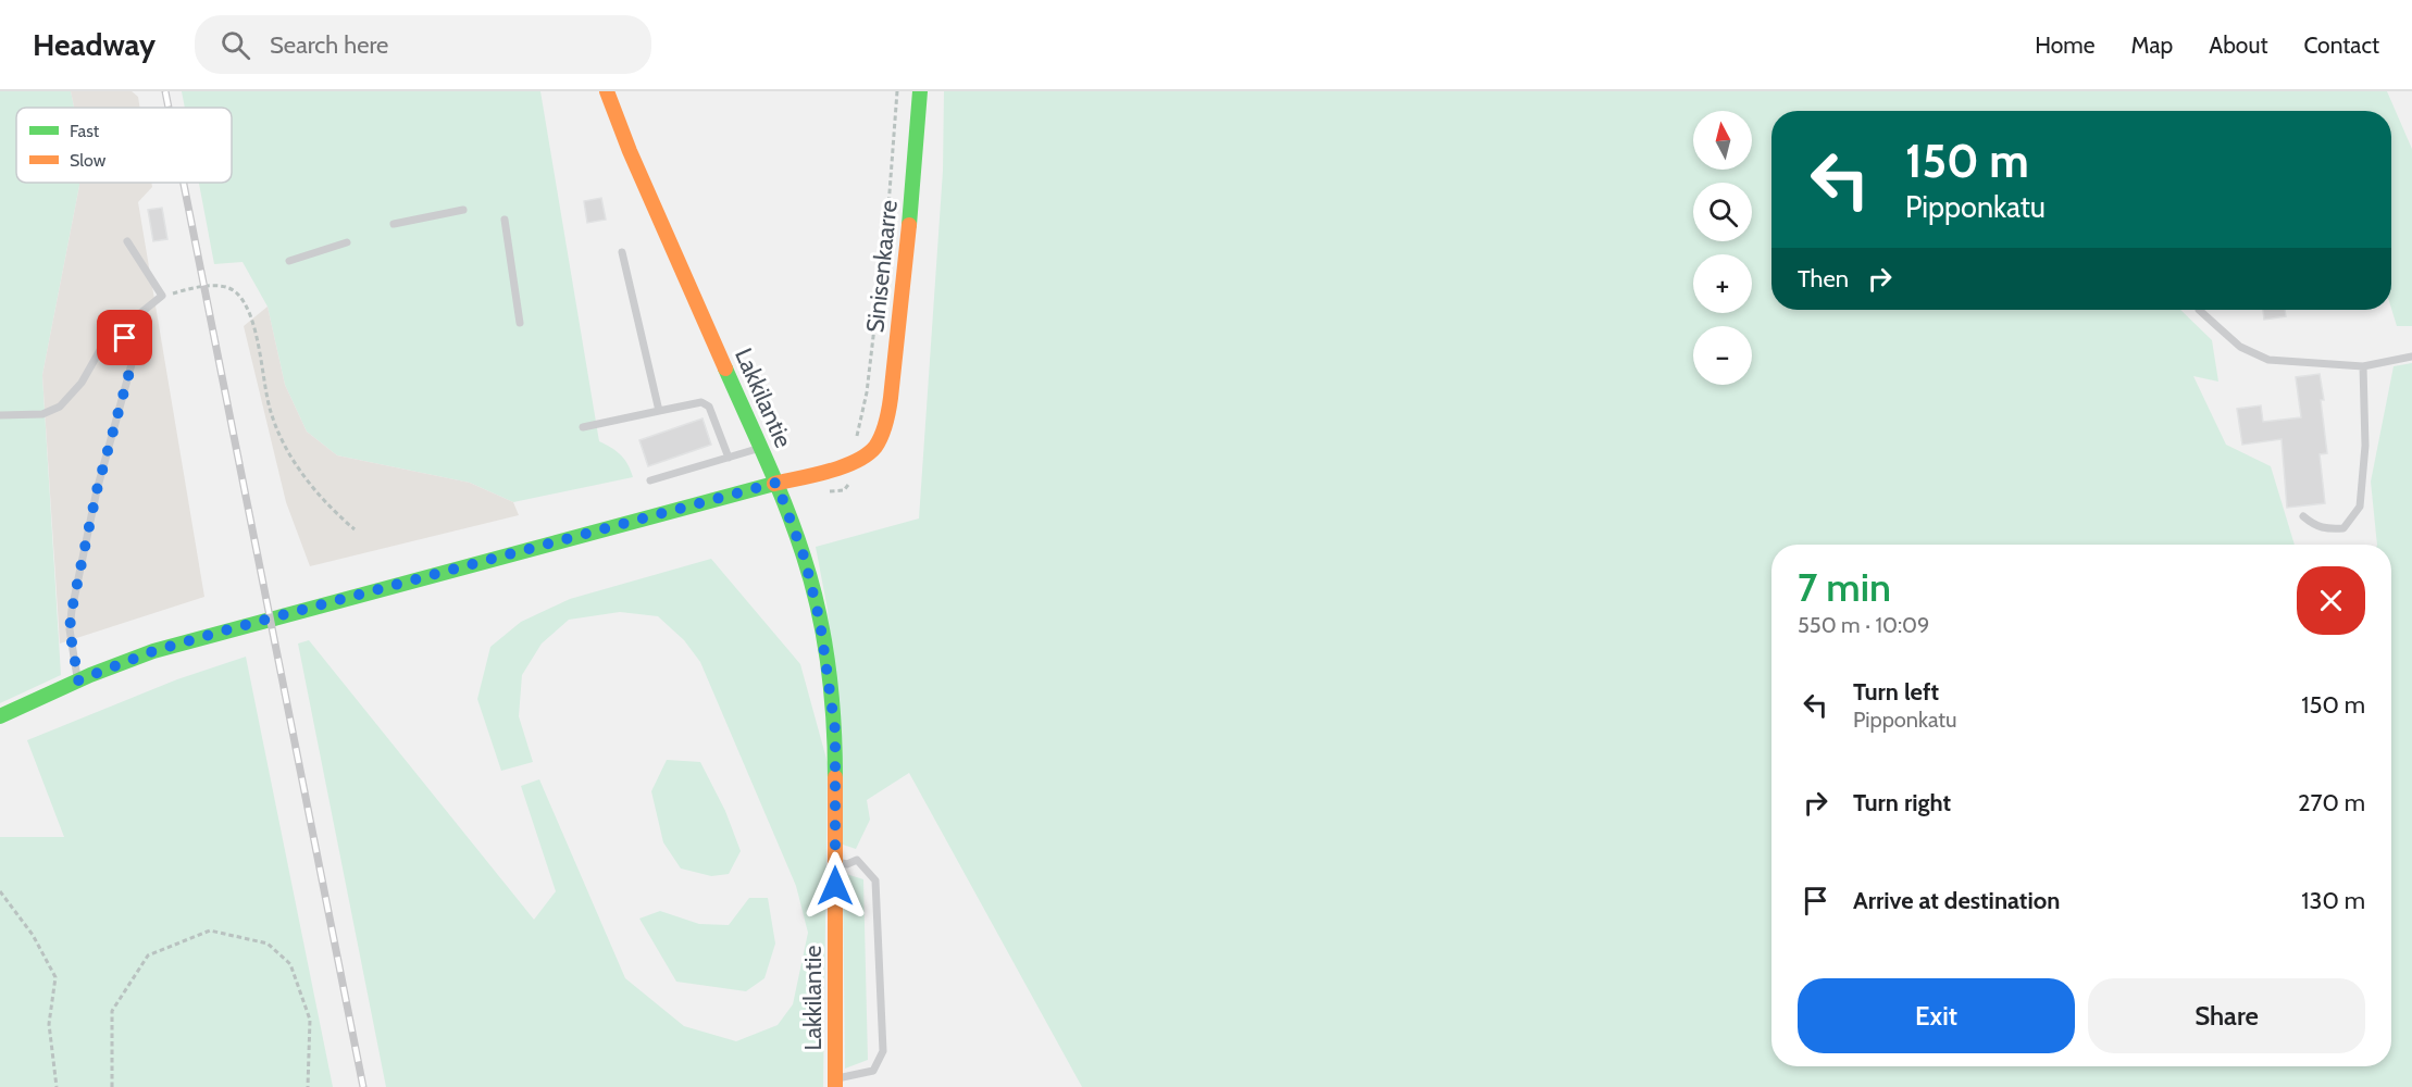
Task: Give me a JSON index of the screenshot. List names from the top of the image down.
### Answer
{
  "streets": {
    "street": ["Sinisenkaarre", "Lakkilantie"]
  },
  "legend": ["Fast", "Slow"],
  "north": "top",
  "page": {
    "header": "Headway",
    "search": "Search here",
    "nav": [
      "Home",
      "Map",
      "About",
      "Contact"
    ],
    "map_buttons": ["+", "−"],
    "turn": ["150 m", "Pipponkatu"],
    "then": "Then",
    "heading": ["7 min", "550 m · 10:09"],
    "list": [
      {
        "name": "Turn left",
        "note": "Pipponkatu",
        "value": "150 m"
      },
      {
        "name": "Turn right",
        "value": "270 m"
      },
      {
        "name": "Arrive at destination",
        "value": "130 m"
      }
    ],
    "buttons": ["Exit", "Share"]
  }
}
